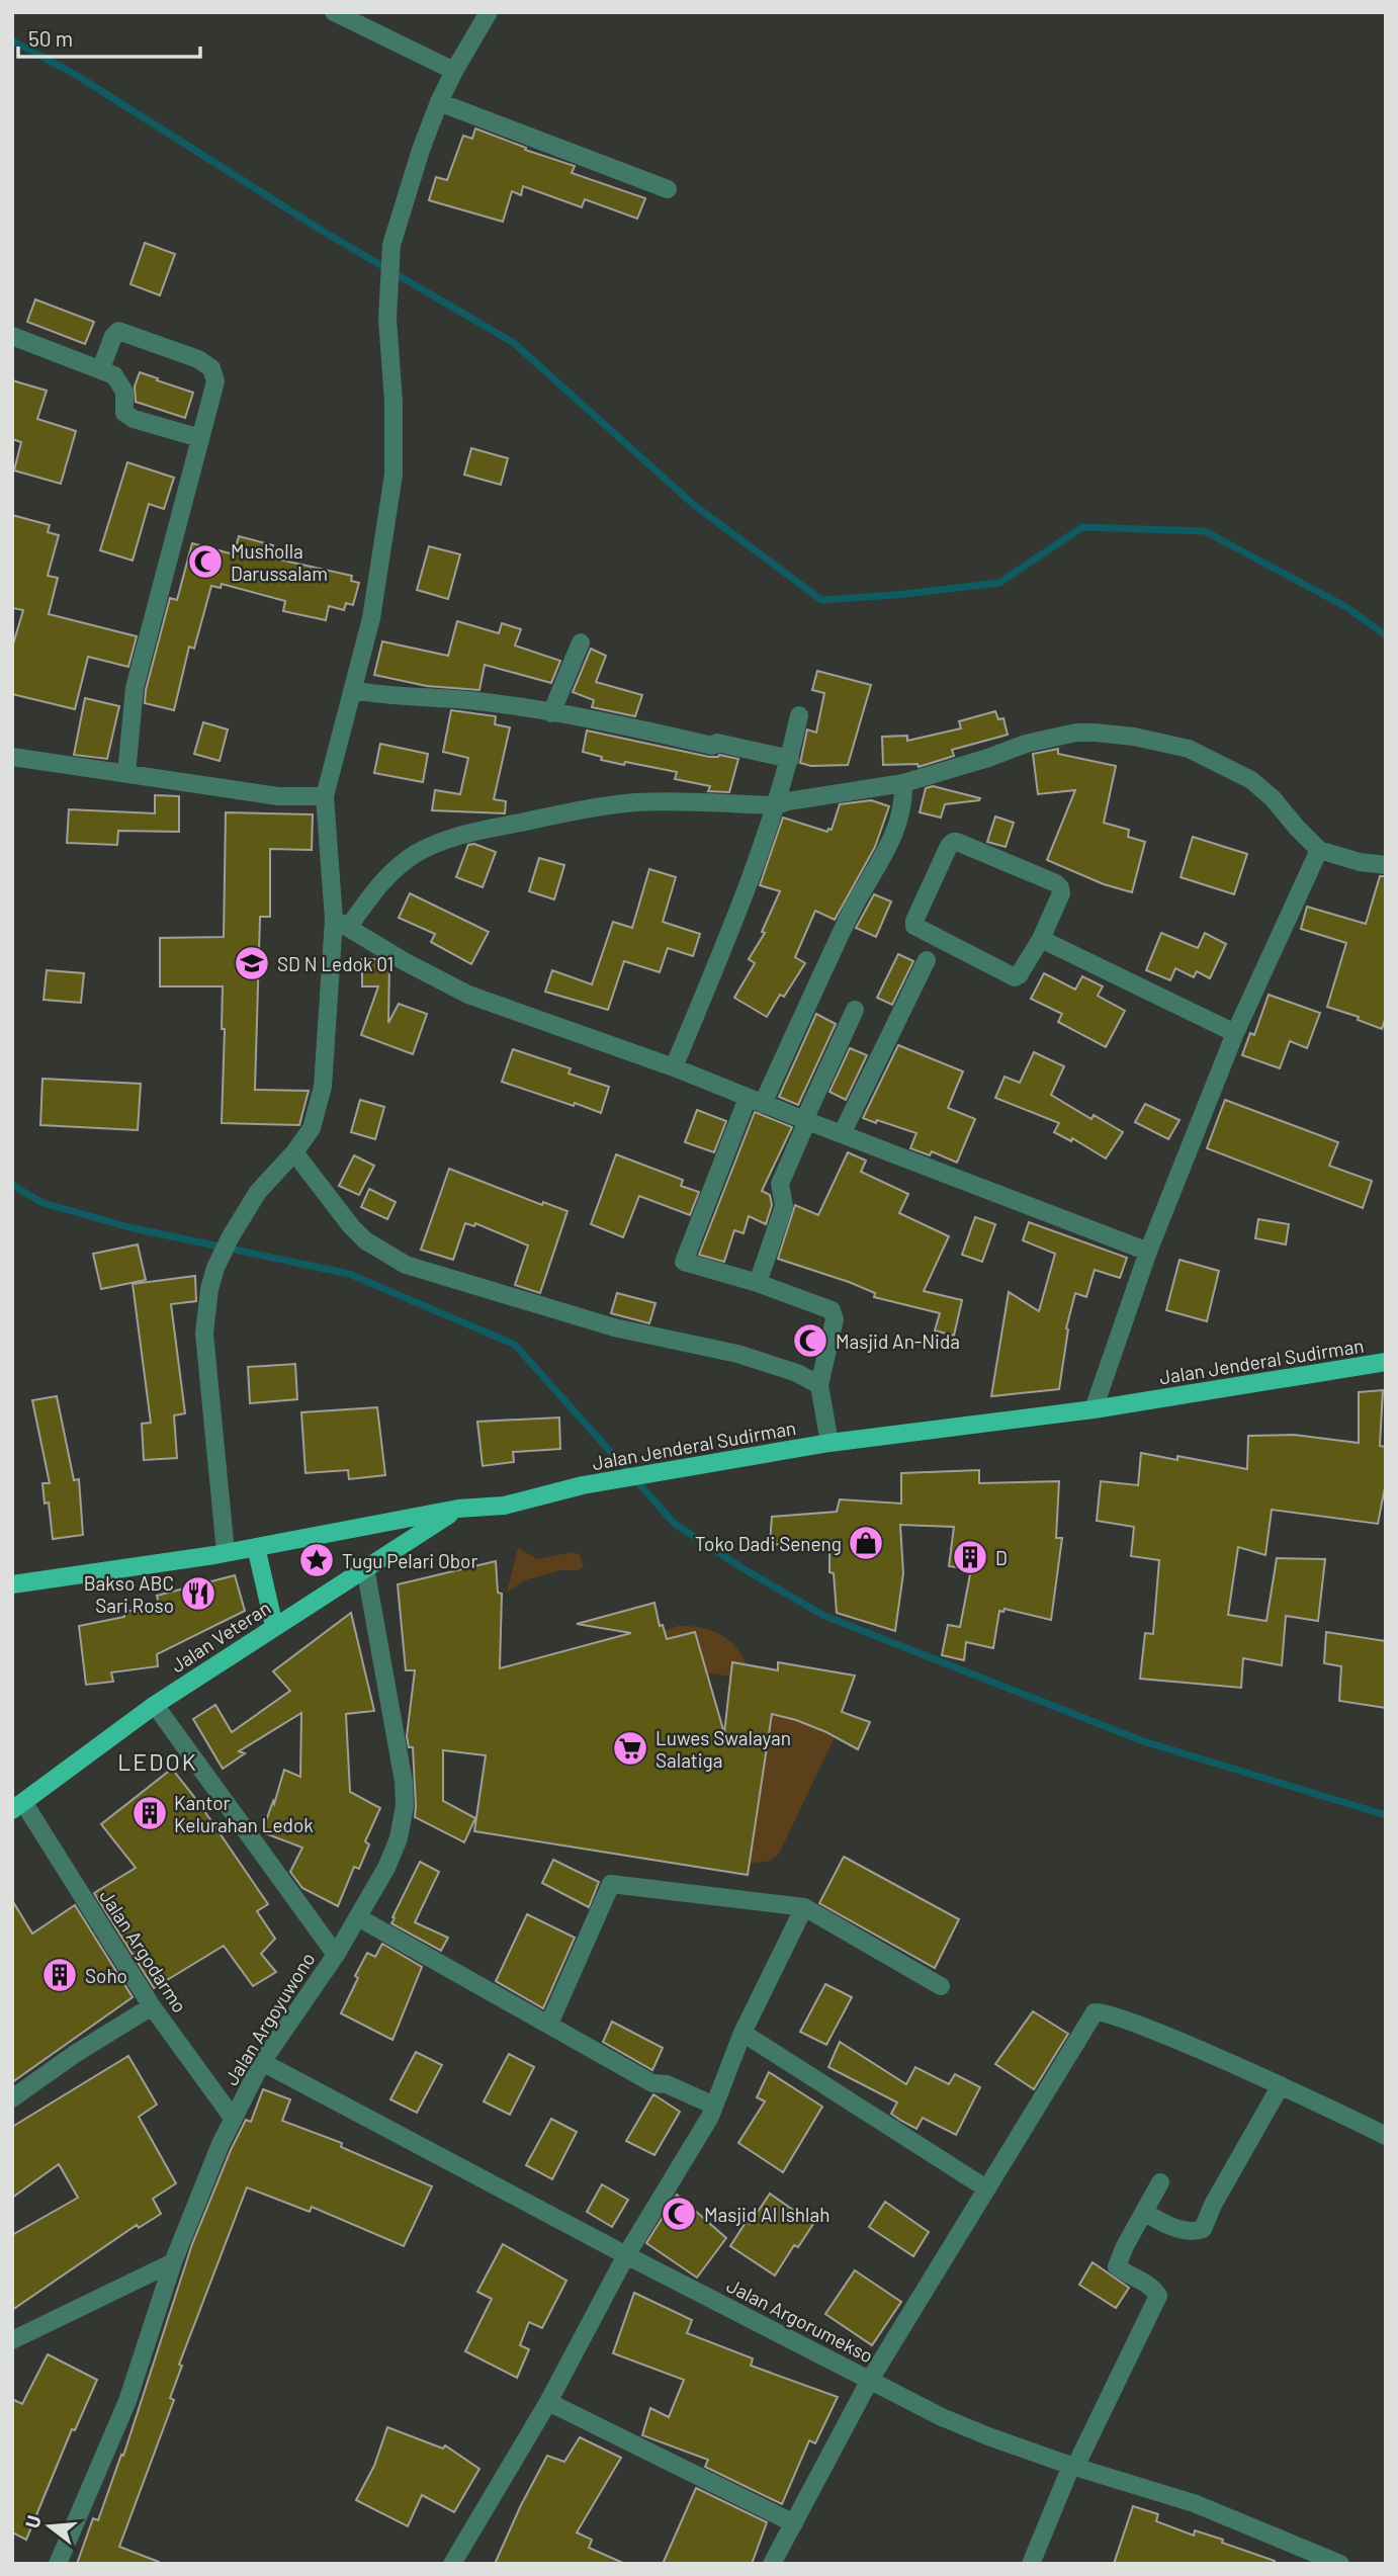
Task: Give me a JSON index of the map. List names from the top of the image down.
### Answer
{
  "streets": {
    "main road": ["Jalan Jenderal Sudirman", "Jalan Veteran"],
    "street": ["Jalan Argodarmo", "Jalan Argoyuwono", "Jalan Argorumekso"]
  },
  "crossings": [
    ["Jalan Jenderal Sudirman", "Jalan Veteran"],
    ["Jalan Veteran", "Jalan Argodarmo"],
    ["Jalan Veteran", "Jalan Argoyuwono"],
    ["Jalan Argodarmo", "Jalan Argoyuwono"],
    ["Jalan Argoyuwono", "Jalan Argorumekso"]
  ],
  "districts": ["LEDOK"],
  "places": {
    "mosque": ["Musholla Darussalam", "Masjid An-Nida", "Masjid Al Ishlah"],
    "school or university": ["SD N Ledok 01"],
    "shop": ["Toko Dadi Seneng"],
    "building": ["D", "Kantor Kelurahan Ledok", "Soho"],
    "place": ["Tugu Pelari Obor"],
    "restaurant": ["Bakso ABC Sari Roso"],
    "supermarket": ["Luwes Swalayan Salatiga"]
  },
  "scale_bar": "50 m",
  "north": "left"
}
